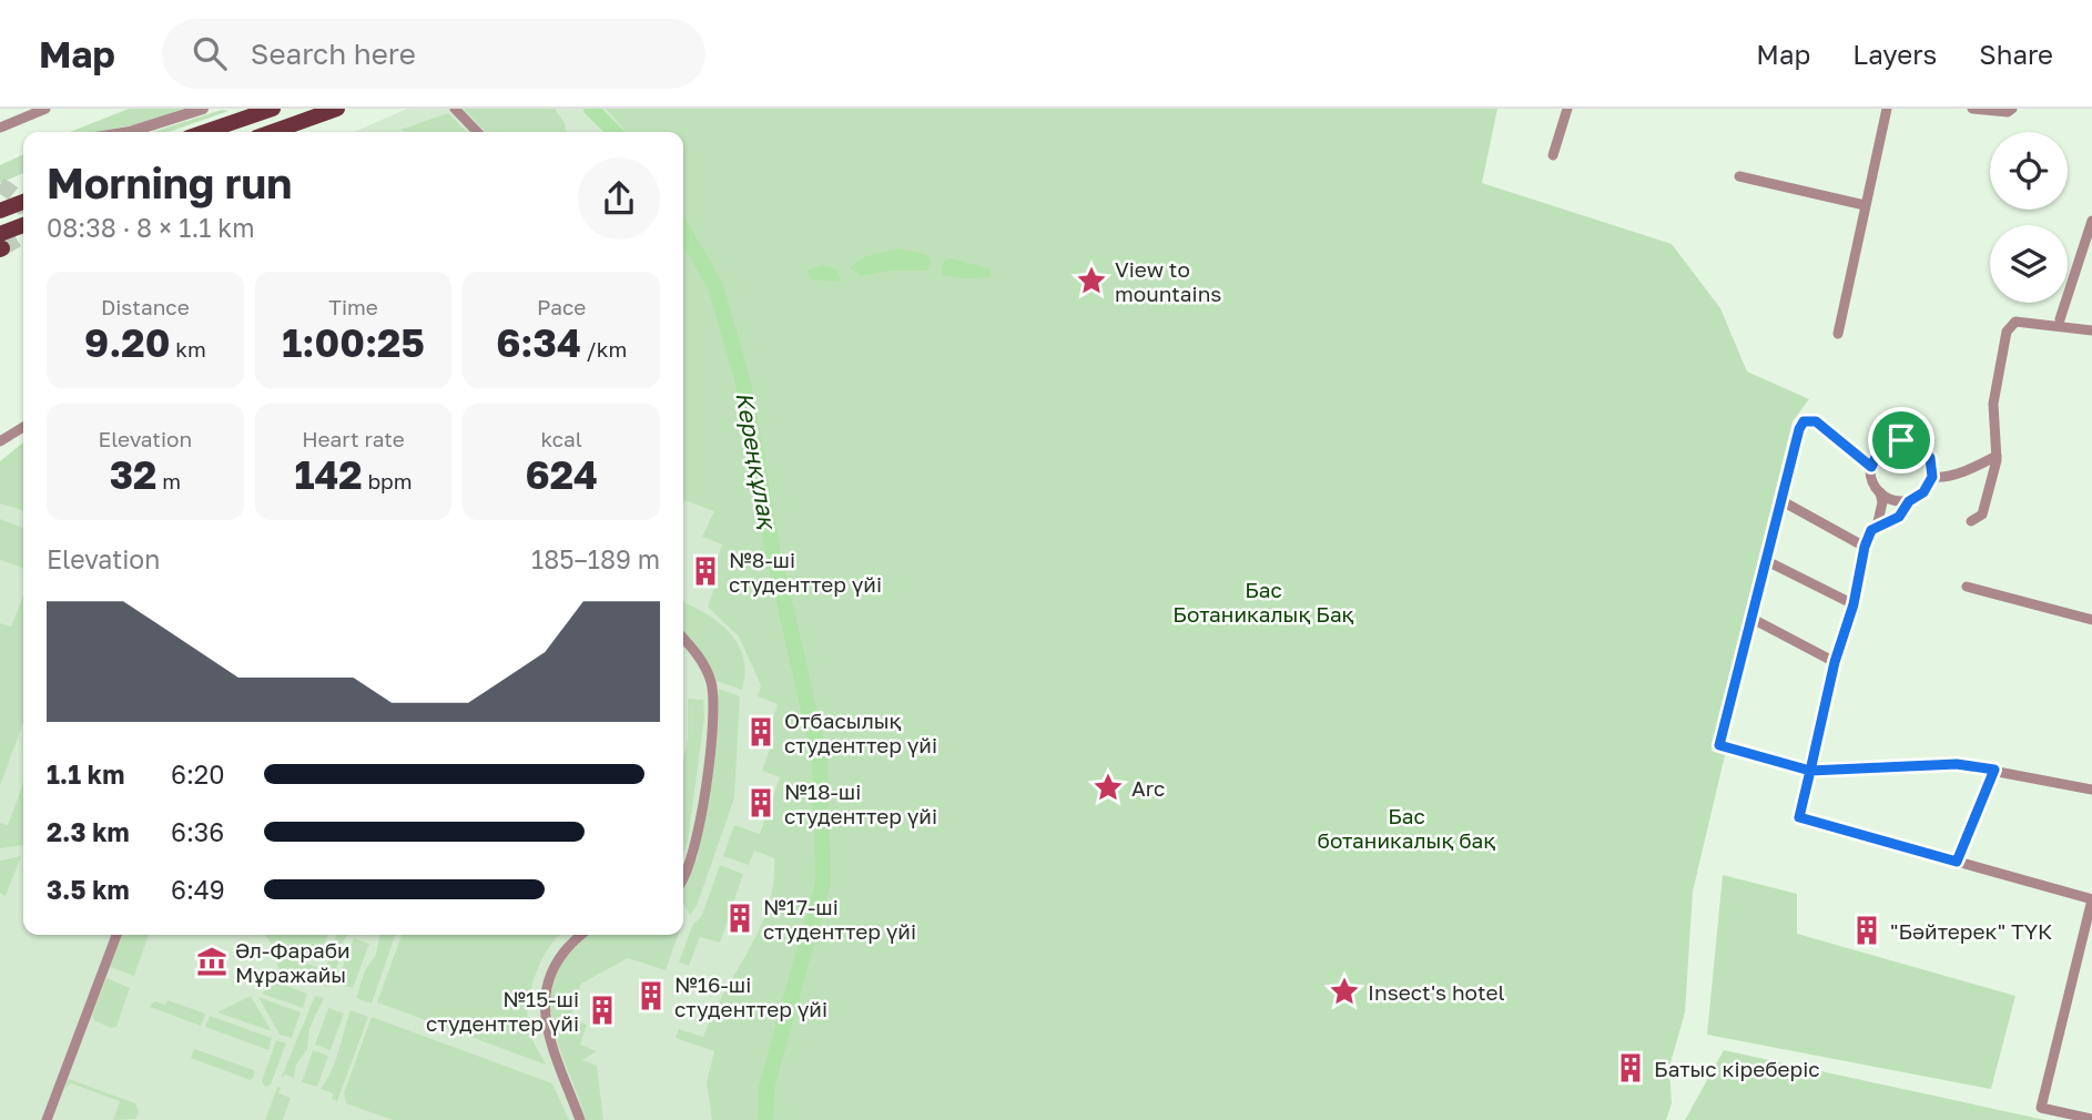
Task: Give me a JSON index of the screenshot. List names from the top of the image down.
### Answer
{
  "water": ["Кереңқұлақ"],
  "parks": ["Бас Ботаникалық Бақ", "Бас ботаникалық бақ"],
  "places": {
    "place": ["View to mountains", "Arc", "Insect's hotel"],
    "building": [
      "№8-ші студенттер үйі",
      "Отбасылық студенттер үйі",
      "№18-ші студенттер үйі",
      "№17-ші студенттер үйі",
      "\"Бәйтерек\" ТҮК",
      "№16-ші студенттер үйі",
      "№15-ші студенттер үйі",
      "Батыс кіреберіс"
    ],
    "museum": ["Әл-Фараби Мұражайы"]
  },
  "page": {
    "header": "Map",
    "search": "Search here",
    "nav": ["Map", "Layers", "Share"],
    "heading": ["Morning run", "08:38 · 8 × 1.1 km"],
    "stats": [
      ["Distance", "9.20 km"],
      ["Time", "1:00:25"],
      ["Pace", "6:34 /km"],
      ["Elevation", "32 m"],
      ["Heart rate", "142 bpm"],
      ["kcal", "624"]
    ],
    "chart": ["Elevation", "185–189 m"],
    "list": [
      {
        "name": "1.1 km",
        "note": "6:20"
      },
      {
        "name": "2.3 km",
        "note": "6:36"
      },
      {
        "name": "3.5 km",
        "note": "6:49"
      }
    ]
  }
}
